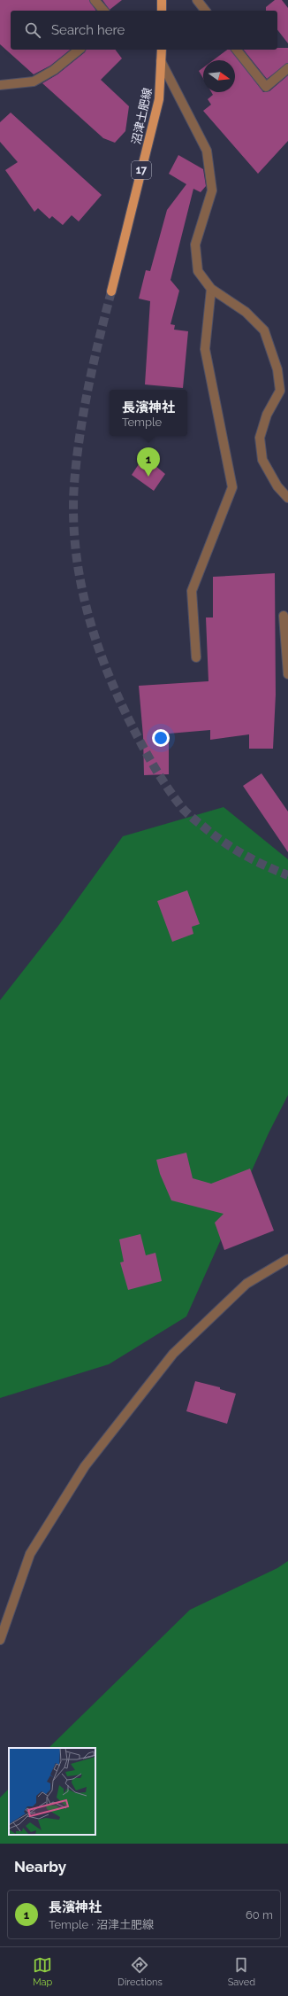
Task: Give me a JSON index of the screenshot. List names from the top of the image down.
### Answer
{
  "streets": {
    "main road": ["沼津土肥線", "17"]
  },
  "north": "right",
  "page": {
    "search": "Search here",
    "popup": ["長濱神社", "Temple"],
    "pins": "1",
    "heading": "Nearby",
    "list": [
      {
        "mark": "1",
        "name": "長濱神社",
        "note": "Temple · 沼津土肥線",
        "value": "60 m"
      }
    ],
    "nav": ["Map", "Directions", "Saved"]
  }
}
